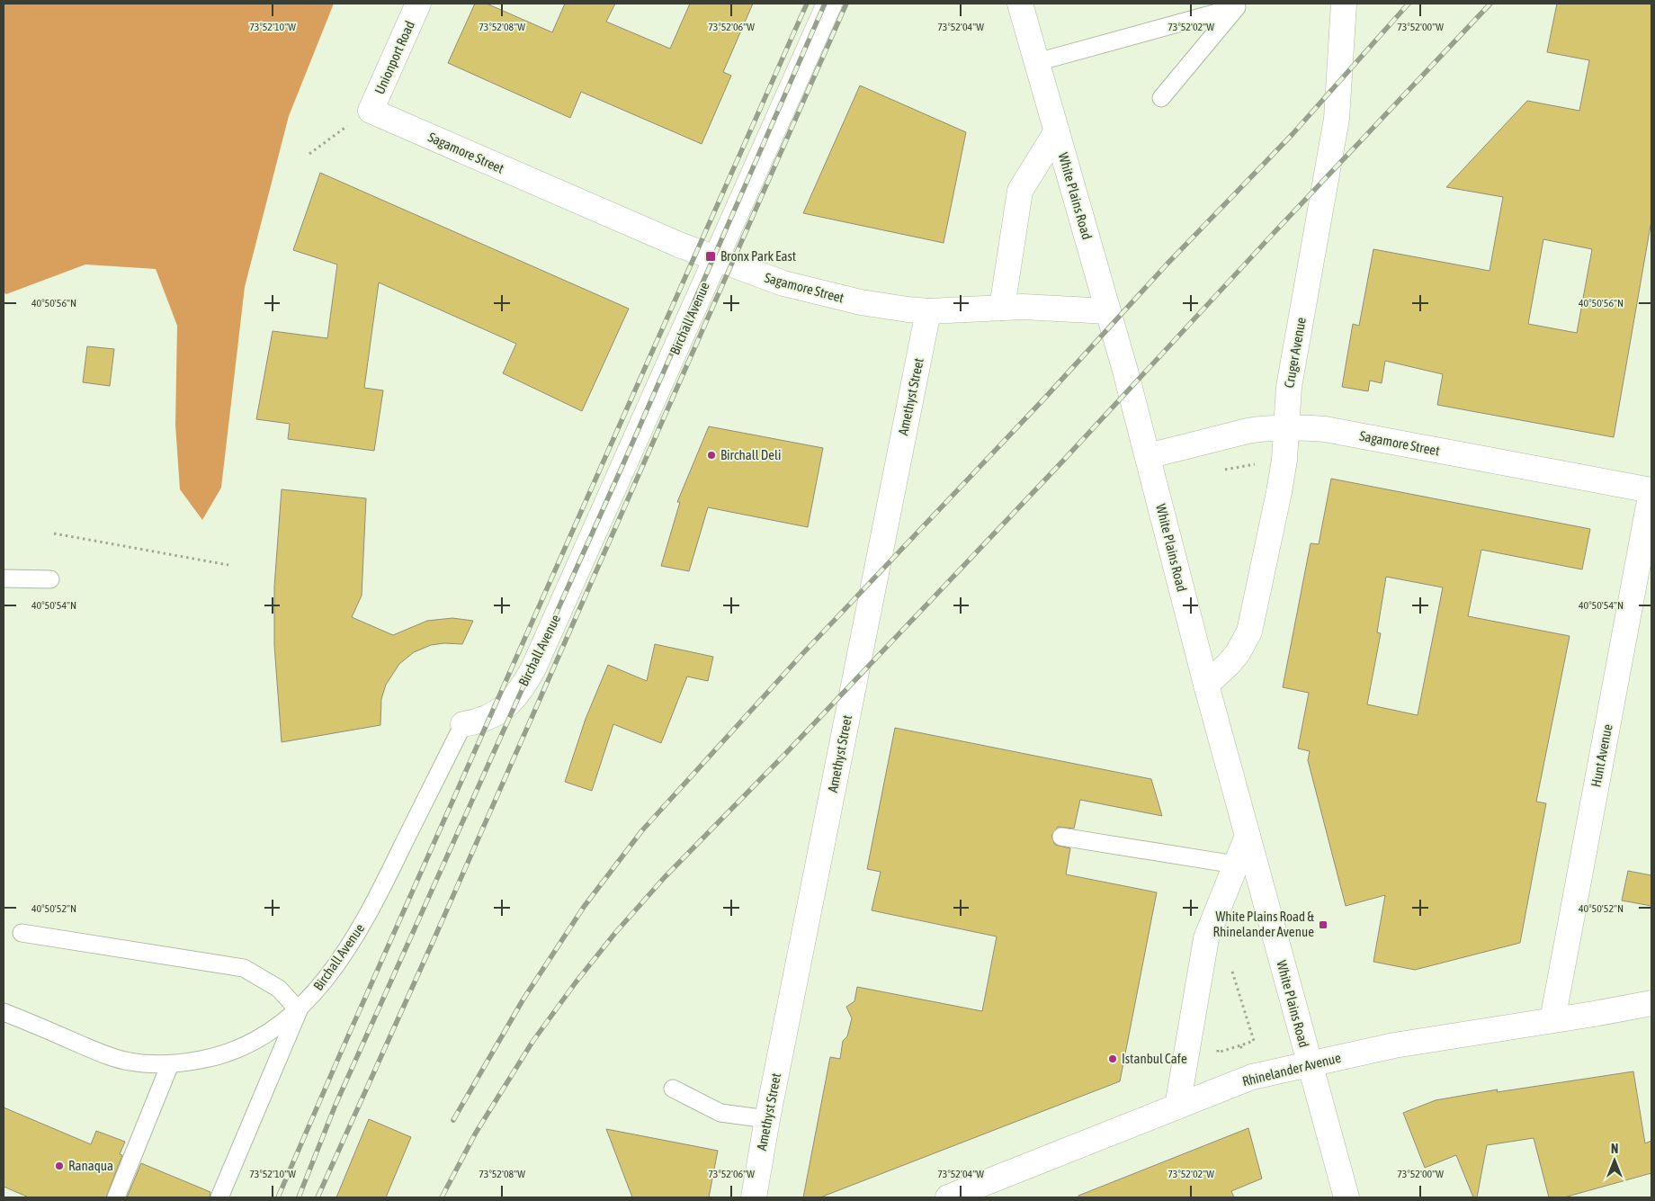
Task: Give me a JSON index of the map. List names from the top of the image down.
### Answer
{
  "streets": {
    "street": [
      "Unionport Road",
      "Sagamore Street",
      "White Plains Road",
      "Birchall Avenue",
      "Cruger Avenue",
      "Amethyst Street",
      "Hunt Avenue",
      "Rhinelander Avenue"
    ]
  },
  "crossings": [
    ["Unionport Road", "Sagamore Street"],
    ["Sagamore Street", "White Plains Road"],
    ["Sagamore Street", "Birchall Avenue"],
    ["Sagamore Street", "Cruger Avenue"],
    ["Sagamore Street", "Amethyst Street"],
    ["Sagamore Street", "Hunt Avenue"],
    ["White Plains Road", "Cruger Avenue"],
    ["White Plains Road", "Rhinelander Avenue"],
    ["Hunt Avenue", "Rhinelander Avenue"]
  ],
  "places": {
    "transit": ["Bronx Park East", "White Plains Road & Rhinelander Avenue"],
    "other": ["Birchall Deli", "Istanbul Cafe", "Ranaqua"]
  },
  "north": "top",
  "coordinates": [
    "73°52'10\"W",
    "73°52'08\"W",
    "73°52'06\"W",
    "73°52'04\"W",
    "73°52'02\"W",
    "73°52'00\"W",
    "40°50'56\"N",
    "40°50'54\"N",
    "40°50'52\"N"
  ]
}
